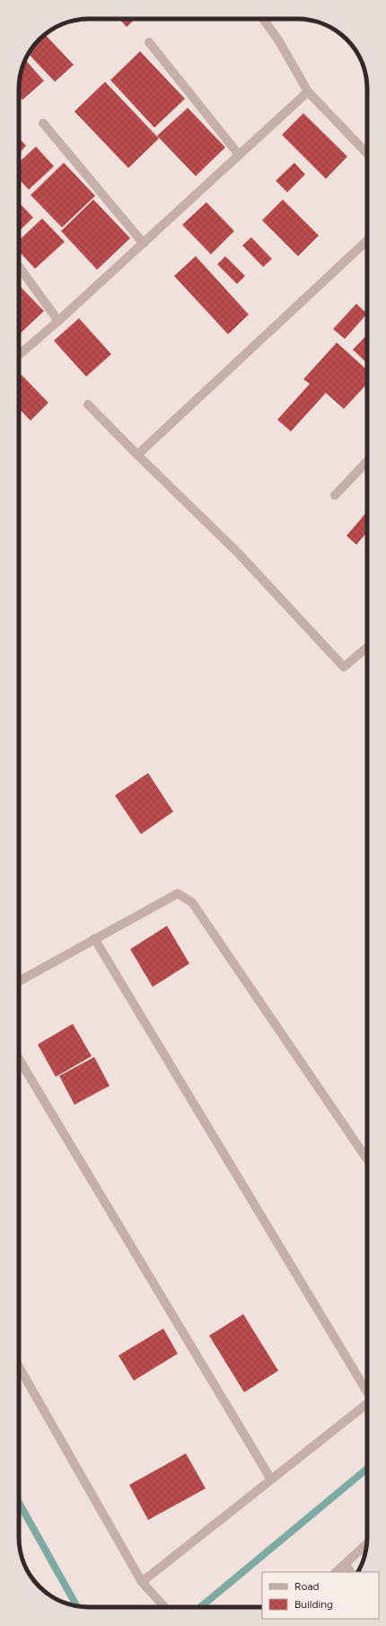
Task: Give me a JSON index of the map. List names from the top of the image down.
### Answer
{
  "legend": ["Road", "Building"]
}
